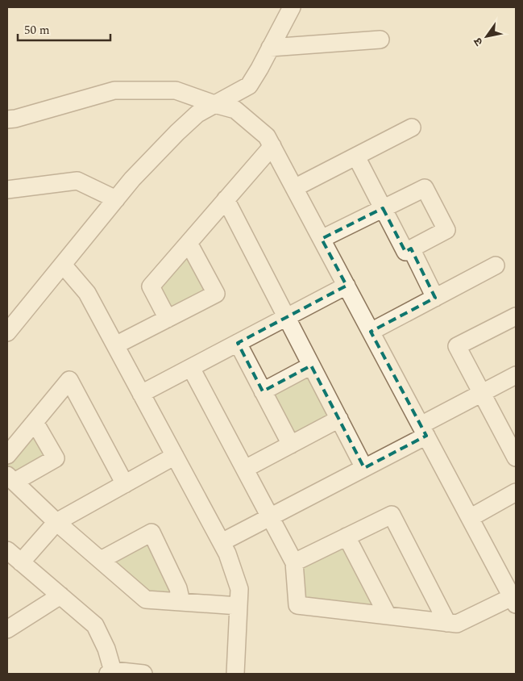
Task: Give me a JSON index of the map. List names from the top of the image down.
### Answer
{
  "scale_bar": "50 m",
  "north": "bottom left"
}
